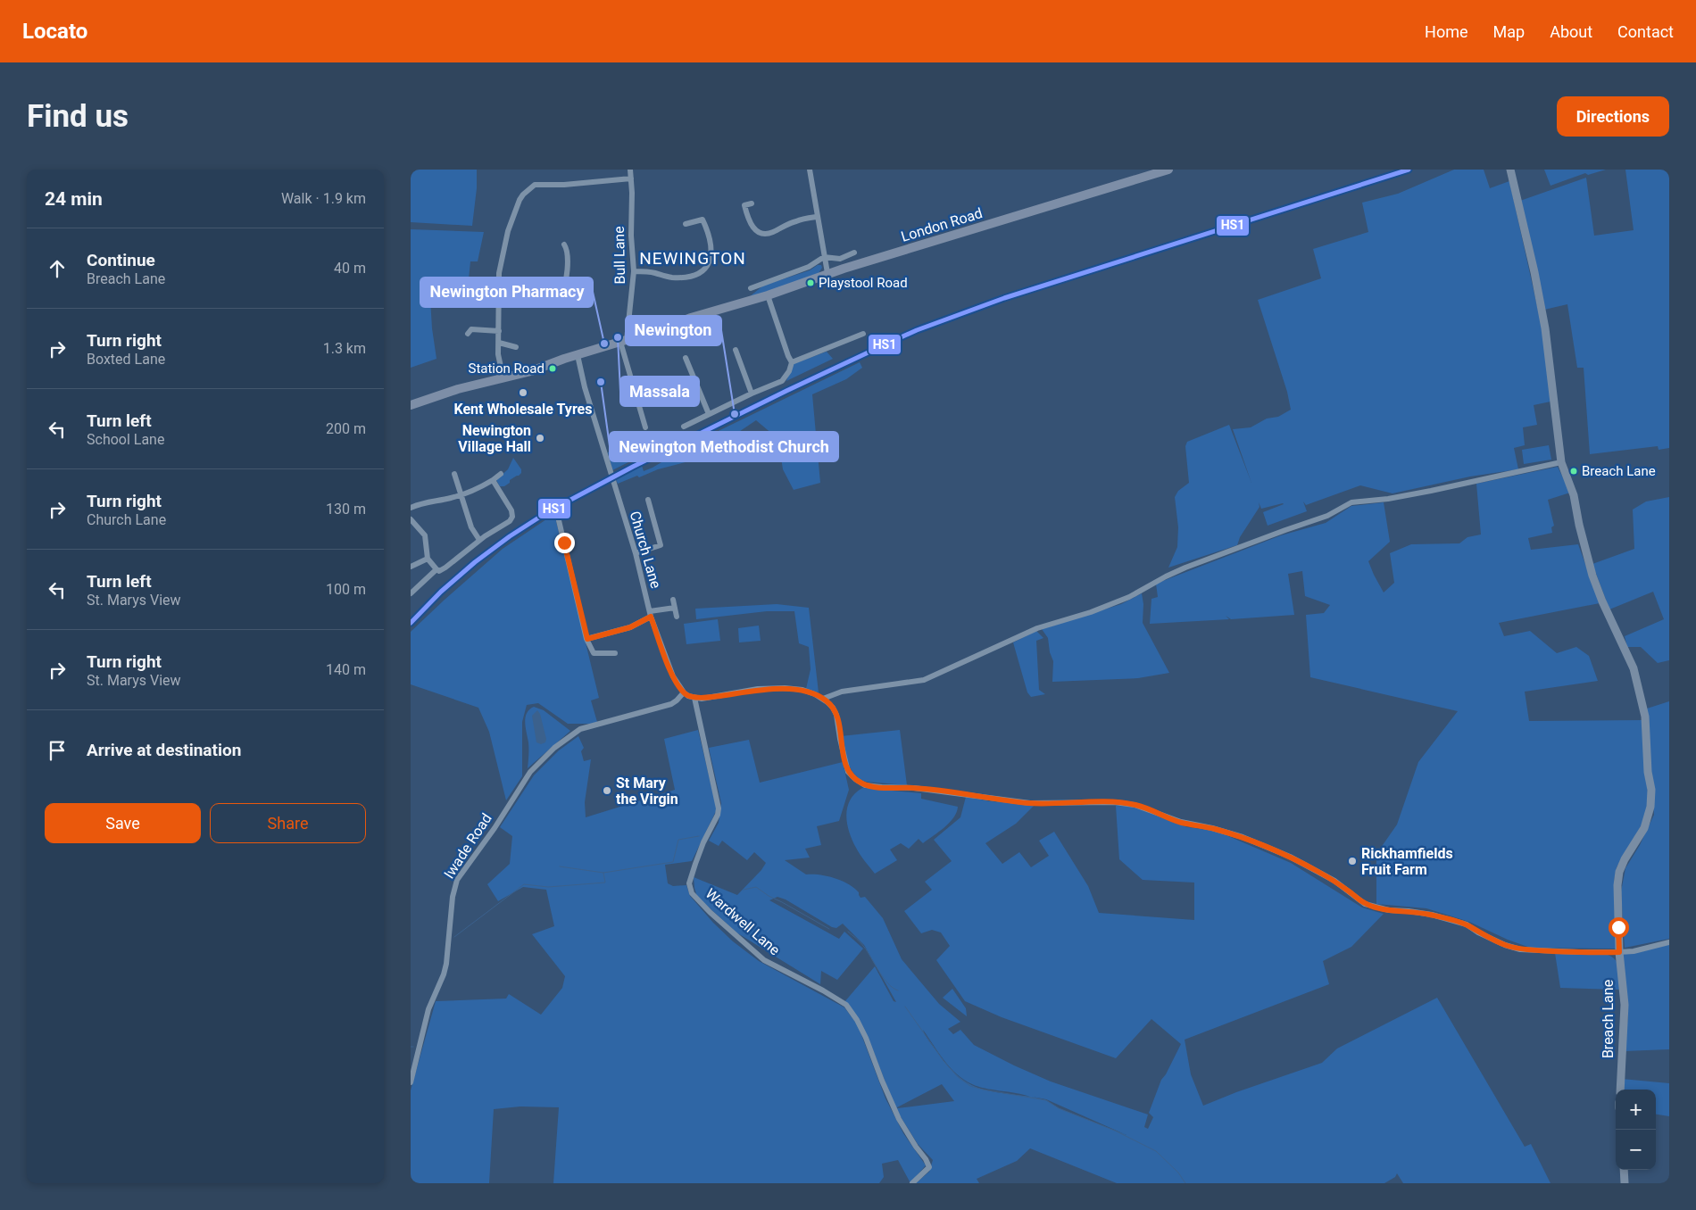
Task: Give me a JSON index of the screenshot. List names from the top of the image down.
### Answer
{
  "streets": {
    "main road": ["London Road"],
    "street": [
      "Bull Lane",
      "Church Lane",
      "Iwade Road",
      "Wardwell Lane",
      "Breach Lane"
    ]
  },
  "crossings": [
    ["London Road", "Bull Lane"],
    ["London Road", "Church Lane"],
    ["Church Lane", "Iwade Road"]
  ],
  "districts": ["NEWINGTON"],
  "places": [
    "Playstool Road",
    "Massala",
    "Newington Pharmacy",
    "Station Road",
    "Newington Methodist Church",
    "Kent Wholesale Tyres",
    "Newington",
    "Newington Village Hall",
    "Breach Lane",
    "St Mary the Virgin",
    "Rickhamfields Fruit Farm"
  ],
  "lines": ["transit line HS1"],
  "page": {
    "header": "Locato",
    "nav": [
      "Home",
      "Map",
      "About",
      "Contact"
    ],
    "buttons": [
      "Directions",
      ["Save", "Share"]
    ],
    "title": "Find us",
    "heading": ["24 min", "Walk · 1.9 km"],
    "list": [
      ["Continue", "Breach Lane", "40 m"],
      ["Turn right", "Boxted Lane", "1.3 km"],
      ["Turn left", "School Lane", "200 m"],
      ["Turn right", "Church Lane", "130 m"],
      ["Turn left", "St. Marys View", "100 m"],
      ["Turn right", "St. Marys View", "140 m"],
      "Arrive at destination"
    ],
    "map_buttons": ["+", "−"]
  }
}
